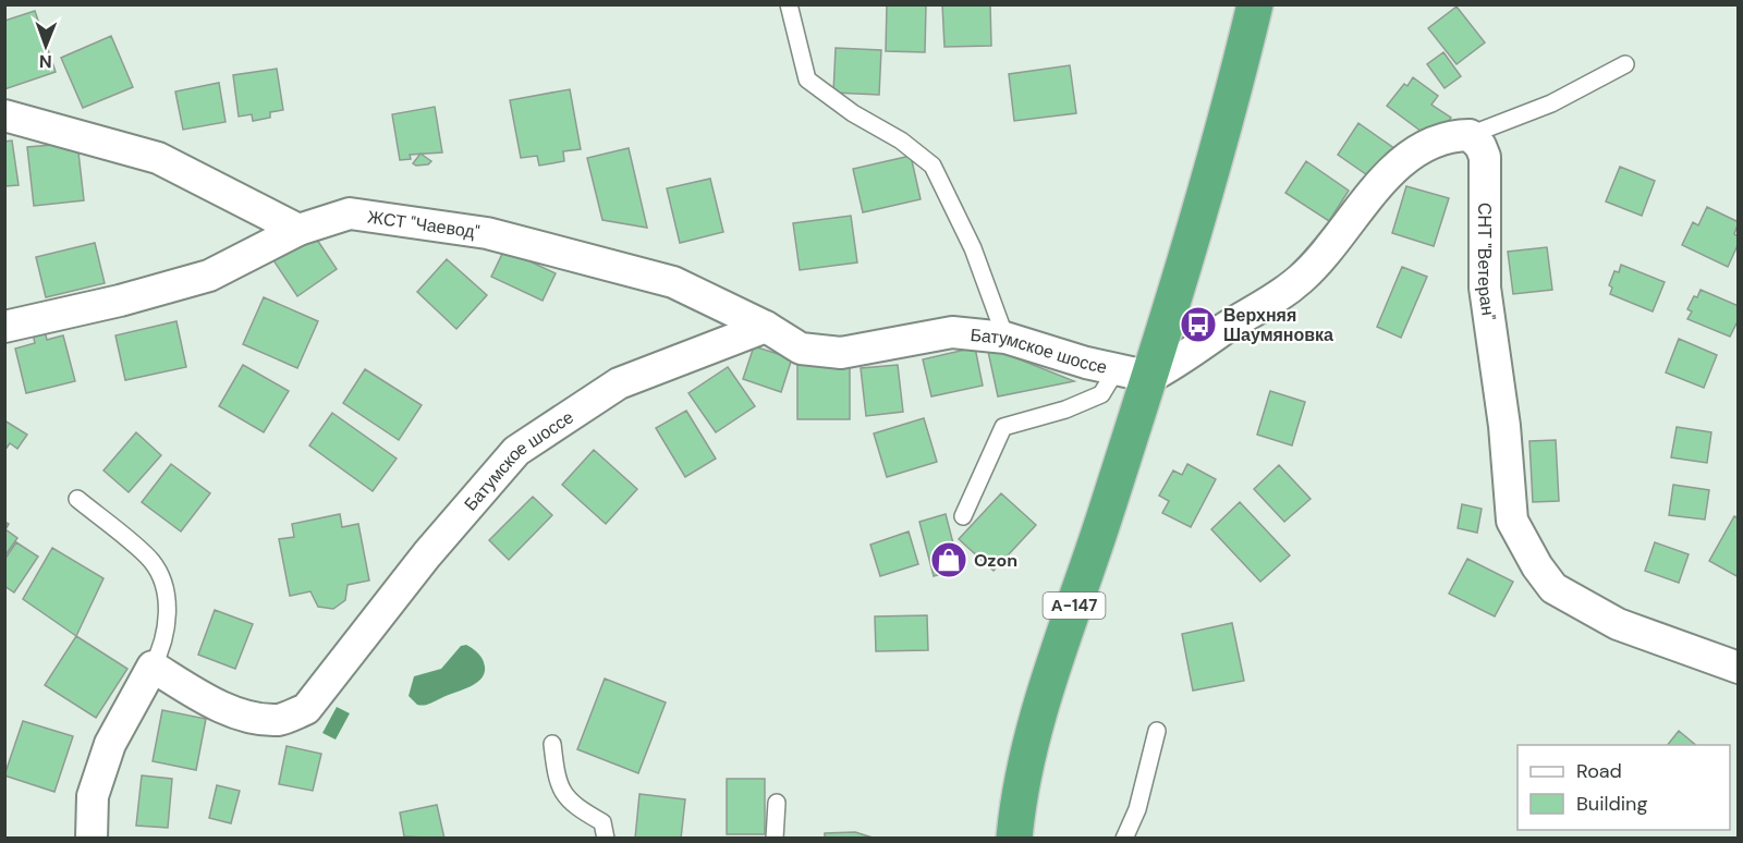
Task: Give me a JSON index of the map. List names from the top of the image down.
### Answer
{
  "streets": {
    "highway": ["А-147"],
    "street": ["ЖСТ \"Чаевод\"", "СНТ \"Ветеран\"", "Батумское шоссе"]
  },
  "crossings": [
    ["ЖСТ \"Чаевод\"", "Батумское шоссе"],
    ["Батумское шоссе", "А-147"]
  ],
  "places": {
    "bus stop": ["Верхняя Шаумяновка"],
    "shop": ["Ozon"]
  },
  "legend": ["Road", "Building"],
  "north": "bottom"
}
